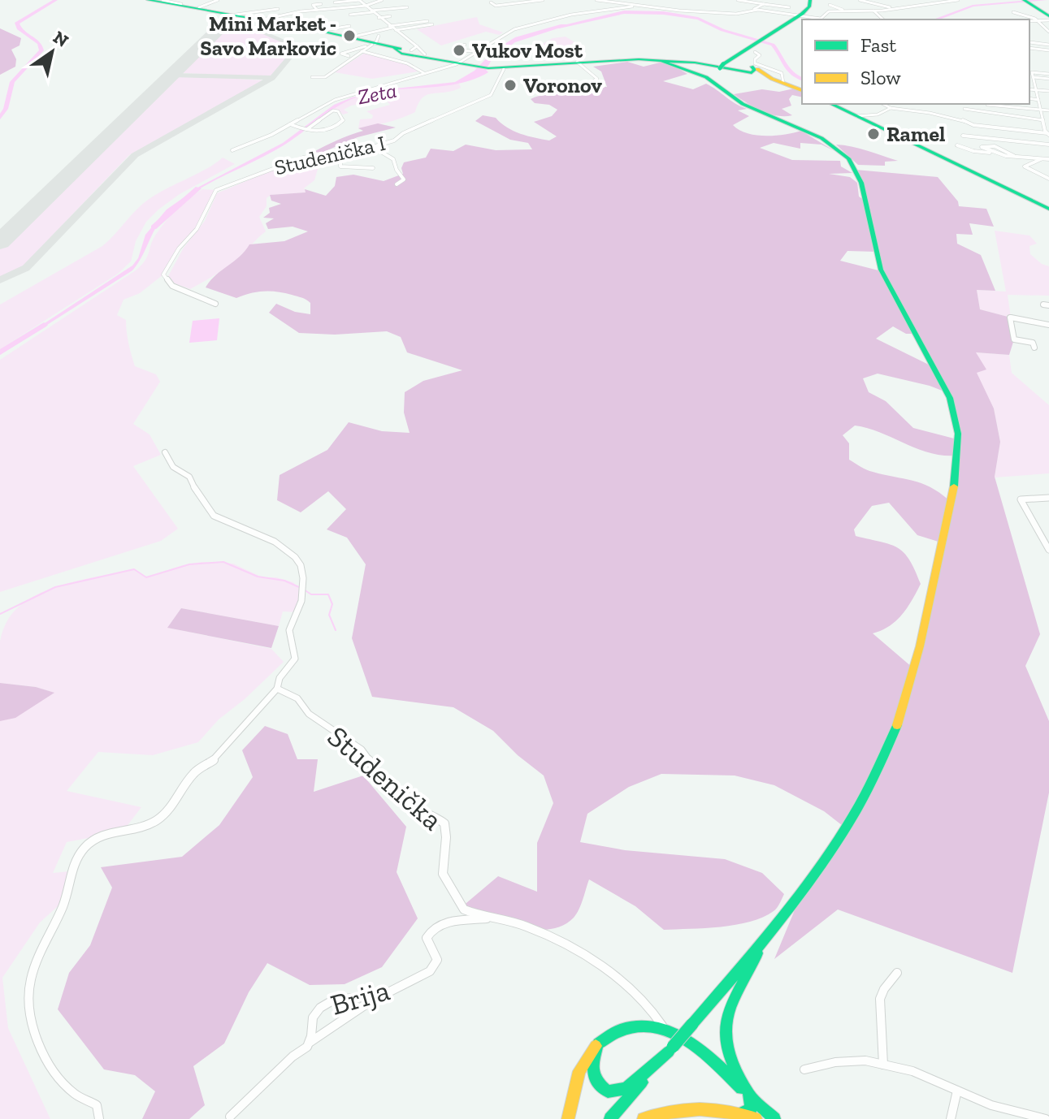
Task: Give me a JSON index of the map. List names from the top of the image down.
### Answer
{
  "streets": {
    "street": ["Studenička I", "Studenička", "Brija"]
  },
  "crossings": [
    ["Studenička", "Brija"]
  ],
  "water": ["Zeta"],
  "places": [
    "Mini Market - Savo Markovic",
    "Vukov Most",
    "Voronov",
    "Ramel"
  ],
  "legend": ["Fast", "Slow"],
  "north": "top right"
}
